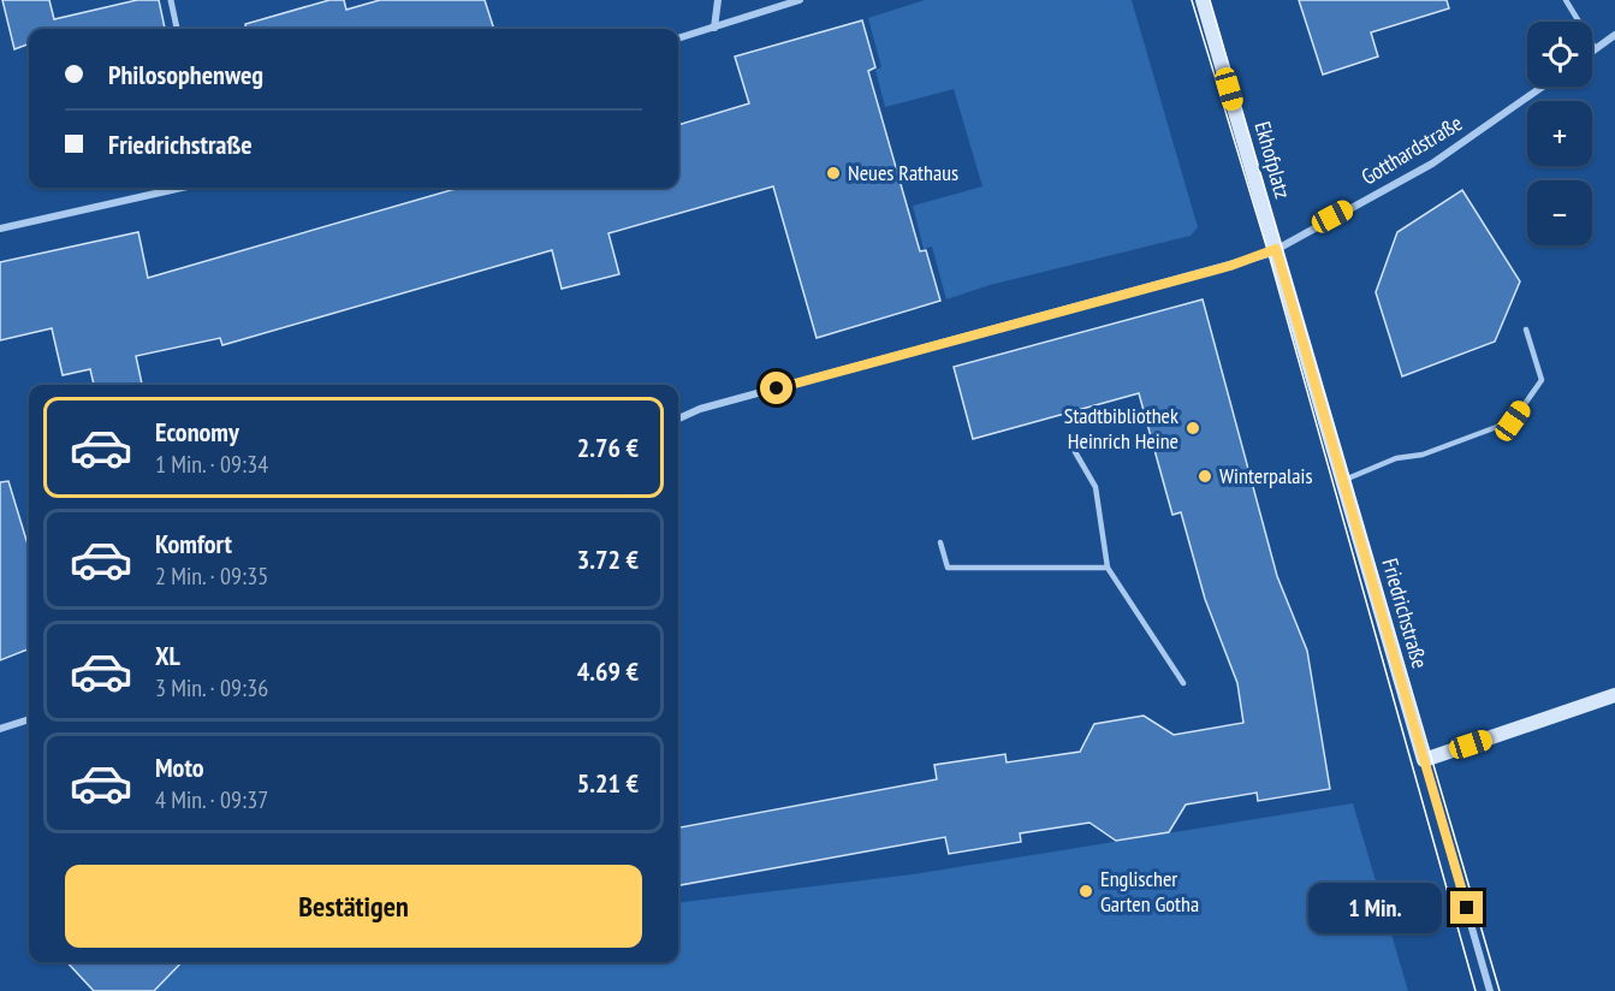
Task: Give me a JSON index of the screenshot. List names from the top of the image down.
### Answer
{
  "streets": {
    "main road": ["Ekhofplatz", "Friedrichstraße"],
    "street": ["Gotthardstraße"]
  },
  "crossings": [
    ["Gotthardstraße", "Ekhofplatz"],
    ["Gotthardstraße", "Friedrichstraße"],
    ["Ekhofplatz", "Friedrichstraße"]
  ],
  "places": [
    "Neues Rathaus",
    "Stadtbibliothek Heinrich Heine",
    "Winterpalais",
    "Englischer Garten Gotha"
  ],
  "page": {
    "map_buttons": ["+", "−"],
    "banner": ["Philosophenweg", "Friedrichstraße"],
    "list": [
      {
        "name": "Economy",
        "note": "1 Min. · 09:34",
        "value": "2.76 €"
      },
      {
        "name": "Komfort",
        "note": "2 Min. · 09:35",
        "value": "3.72 €"
      },
      {
        "name": "XL",
        "note": "3 Min. · 09:36",
        "value": "4.69 €"
      },
      {
        "name": "Moto",
        "note": "4 Min. · 09:37",
        "value": "5.21 €"
      }
    ],
    "buttons": "Bestätigen",
    "bubble": "1 Min."
  }
}
